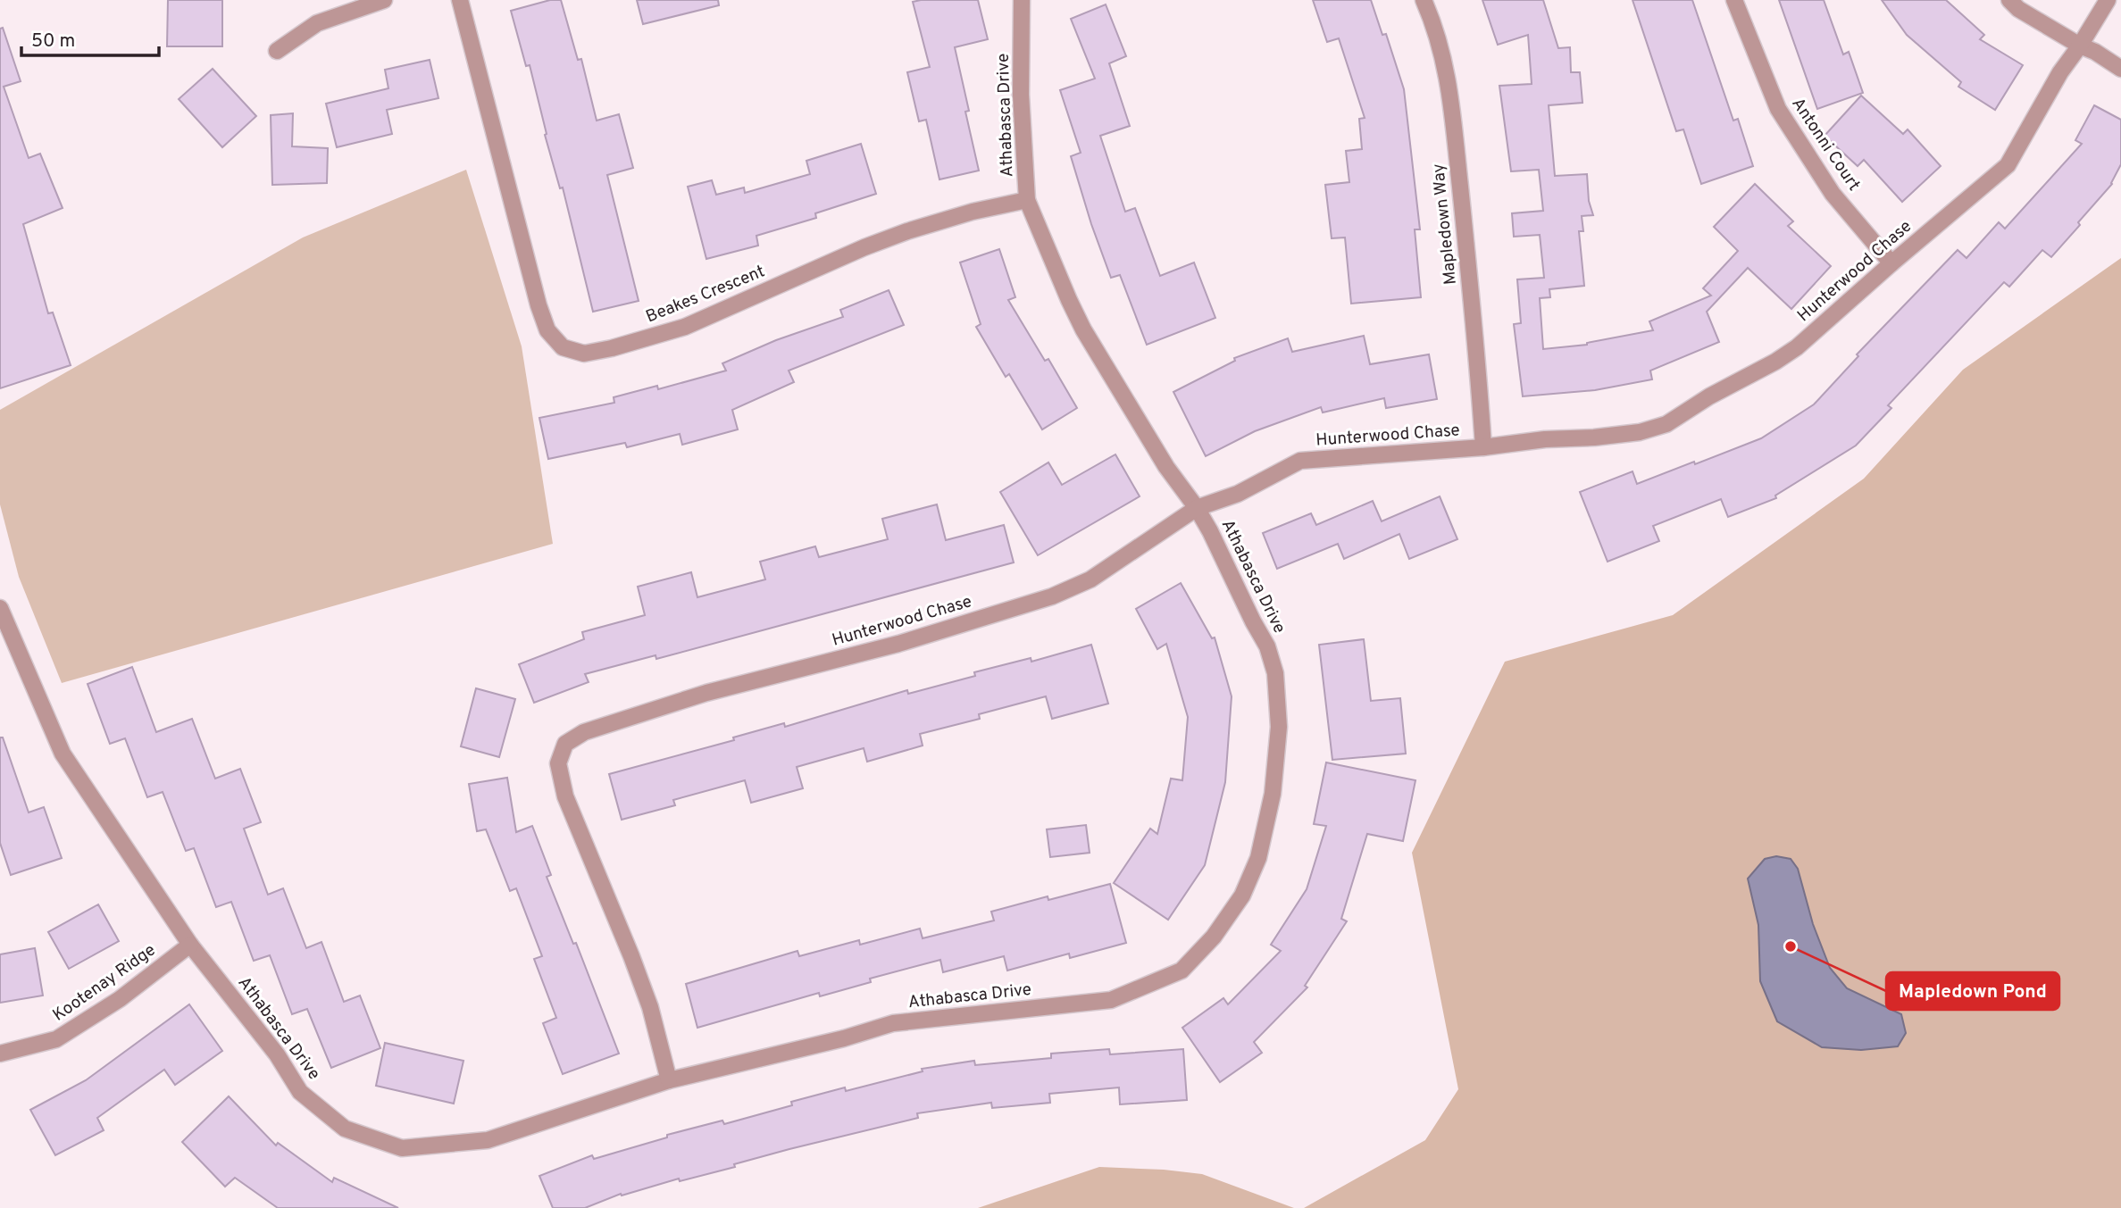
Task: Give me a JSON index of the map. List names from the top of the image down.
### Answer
{
  "streets": {
    "street": [
      "Athabasca Drive",
      "Antonni Court",
      "Mapledown Way",
      "Hunterwood Chase",
      "Beakes Crescent",
      "Kootenay Ridge"
    ]
  },
  "crossings": [
    ["Athabasca Drive", "Hunterwood Chase"],
    ["Athabasca Drive", "Beakes Crescent"],
    ["Athabasca Drive", "Kootenay Ridge"],
    ["Antonni Court", "Hunterwood Chase"],
    ["Mapledown Way", "Hunterwood Chase"]
  ],
  "places": ["Mapledown Pond"],
  "scale_bar": "50 m"
}
